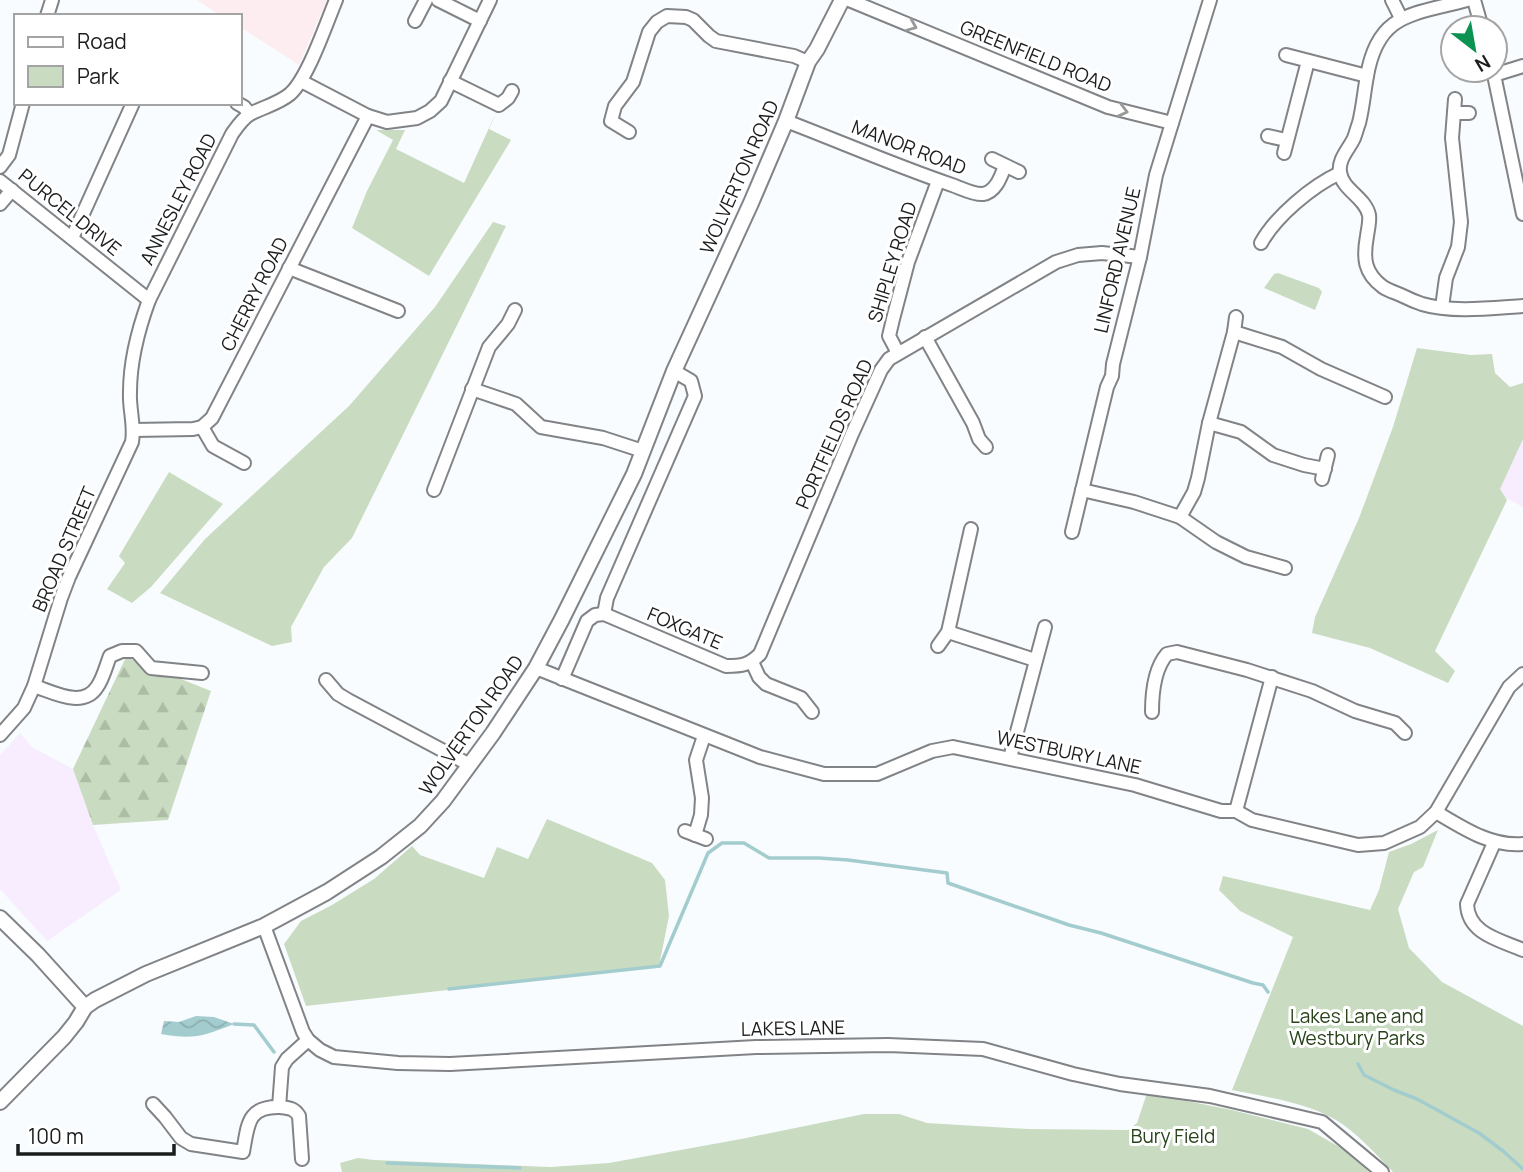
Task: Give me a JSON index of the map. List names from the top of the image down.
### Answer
{
  "streets": {
    "street": [
      "GREENFIELD ROAD",
      "MANOR ROAD",
      "WOLVERTON ROAD",
      "ANNESLEY ROAD",
      "PURCEL DRIVE",
      "LINFORD AVENUE",
      "SHIPLEY ROAD",
      "CHERRY ROAD",
      "PORTFIELDS ROAD",
      "BROAD STREET",
      "FOXGATE",
      "WESTBURY LANE",
      "LAKES LANE"
    ]
  },
  "crossings": [
    ["GREENFIELD ROAD", "LINFORD AVENUE"],
    ["MANOR ROAD", "WOLVERTON ROAD"],
    ["MANOR ROAD", "SHIPLEY ROAD"],
    ["WOLVERTON ROAD", "WESTBURY LANE"],
    ["ANNESLEY ROAD", "PURCEL DRIVE"],
    ["ANNESLEY ROAD", "BROAD STREET"],
    ["LINFORD AVENUE", "PORTFIELDS ROAD"],
    ["SHIPLEY ROAD", "PORTFIELDS ROAD"],
    ["PORTFIELDS ROAD", "FOXGATE"]
  ],
  "one_way": ["GREENFIELD ROAD"],
  "parks": ["Lakes Lane and Westbury Parks", "Bury Field"],
  "legend": ["Road", "Park"],
  "scale_bar": "100 m",
  "north": "bottom right"
}
